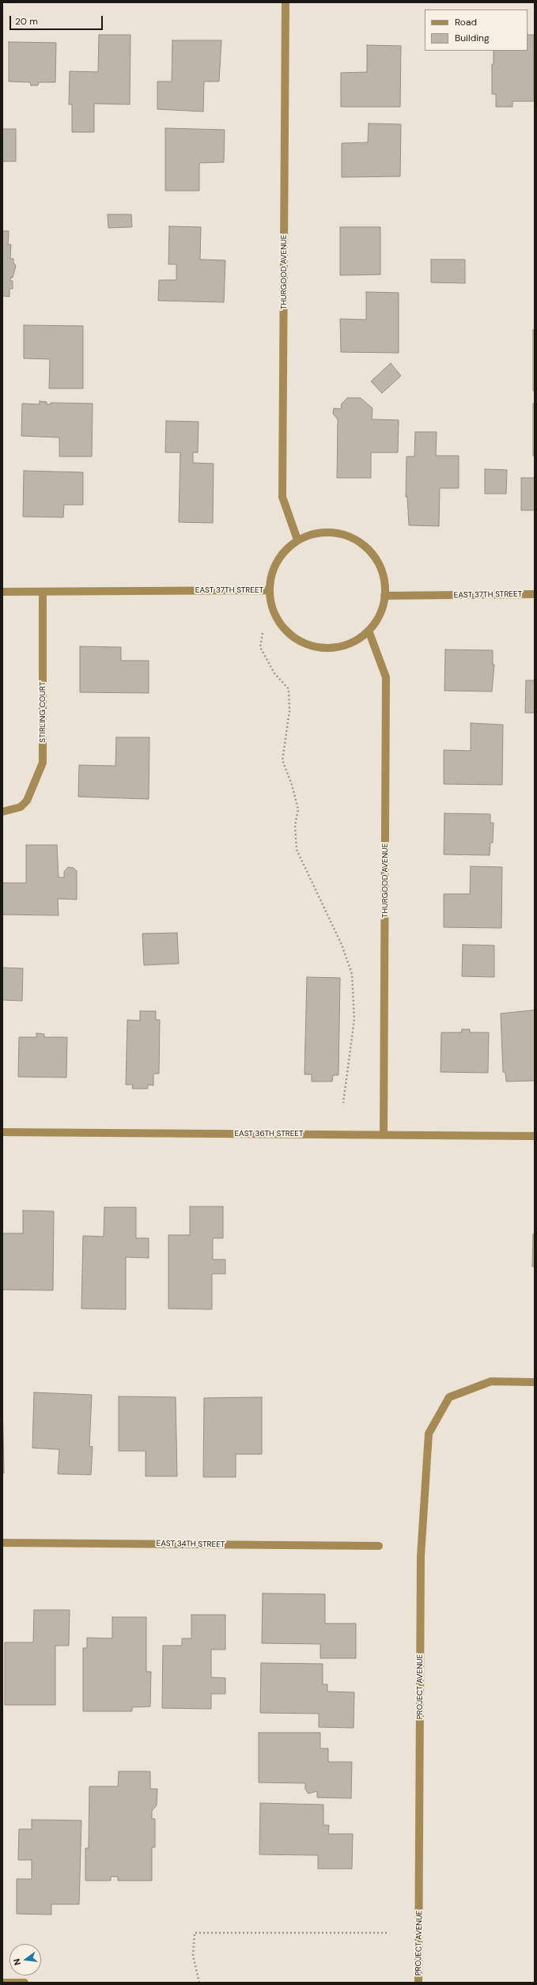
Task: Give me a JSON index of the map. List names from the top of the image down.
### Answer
{
  "streets": {
    "street": [
      "THURGOOD AVENUE",
      "EAST 37TH STREET",
      "STIRLING COURT",
      "EAST 36TH STREET",
      "EAST 34TH STREET",
      "PROJECT AVENUE"
    ]
  },
  "crossings": [
    ["THURGOOD AVENUE", "EAST 37TH STREET"],
    ["THURGOOD AVENUE", "EAST 36TH STREET"],
    ["EAST 37TH STREET", "STIRLING COURT"]
  ],
  "legend": ["Road", "Building"],
  "scale_bar": "20 m",
  "north": "left"
}
